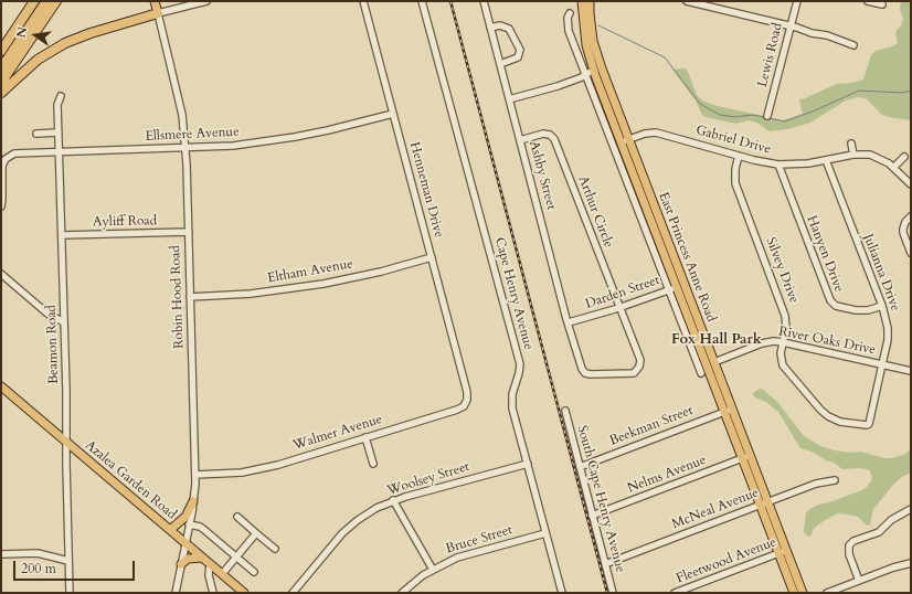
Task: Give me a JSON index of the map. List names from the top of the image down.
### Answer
{
  "streets": {
    "main road": ["East Princess Anne Road", "Robin Hood Road", "Azalea Garden Road"],
    "street": [
      "Lewis Road",
      "Ellsmere Avenue",
      "Gabriel Drive",
      "Ashby Street",
      "Henneman Drive",
      "Arthur Circle",
      "Ayliff Road",
      "Hanyen Drive",
      "Silvey Drive",
      "Eltham Avenue",
      "Julianna Drive",
      "Darden Street",
      "Cape Henry Avenue",
      "River Oaks Drive",
      "Beamon Road",
      "Beekman Street",
      "Walmer Avenue",
      "Nelms Avenue",
      "Woolsey Street",
      "South Cape Henry Avenue",
      "McNeal Avenue",
      "Bruce Street",
      "Fleetwood Avenue"
    ]
  },
  "crossings": [
    ["Ellsmere Avenue", "Henneman Drive"],
    ["Ellsmere Avenue", "Robin Hood Road"],
    ["Ellsmere Avenue", "Beamon Road"],
    ["Gabriel Drive", "Hanyen Drive"],
    ["Gabriel Drive", "East Princess Anne Road"],
    ["Gabriel Drive", "Silvey Drive"],
    ["Gabriel Drive", "Julianna Drive"],
    ["Ashby Street", "Arthur Circle"],
    ["Ashby Street", "Darden Street"],
    ["Henneman Drive", "Eltham Avenue"],
    ["Henneman Drive", "Walmer Avenue"],
    ["Arthur Circle", "Darden Street"],
    ["Ayliff Road", "Robin Hood Road"],
    ["Ayliff Road", "Beamon Road"],
    ["Hanyen Drive", "Julianna Drive"],
    ["East Princess Anne Road", "Darden Street"],
    ["East Princess Anne Road", "River Oaks Drive"],
    ["East Princess Anne Road", "Beekman Street"],
    ["East Princess Anne Road", "Nelms Avenue"],
    ["East Princess Anne Road", "McNeal Avenue"],
    ["East Princess Anne Road", "Fleetwood Avenue"],
    ["Silvey Drive", "Julianna Drive"],
    ["Silvey Drive", "River Oaks Drive"],
    ["Eltham Avenue", "Robin Hood Road"],
    ["Julianna Drive", "River Oaks Drive"],
    ["Cape Henry Avenue", "Woolsey Street"],
    ["Cape Henry Avenue", "Bruce Street"],
    ["Robin Hood Road", "Walmer Avenue"],
    ["Robin Hood Road", "Azalea Garden Road"],
    ["Beamon Road", "Azalea Garden Road"],
    ["Beekman Street", "South Cape Henry Avenue"],
    ["Nelms Avenue", "South Cape Henry Avenue"],
    ["South Cape Henry Avenue", "McNeal Avenue"]
  ],
  "districts": ["Fox Hall Park"],
  "scale_bar": "200 m",
  "north": "left"
}
